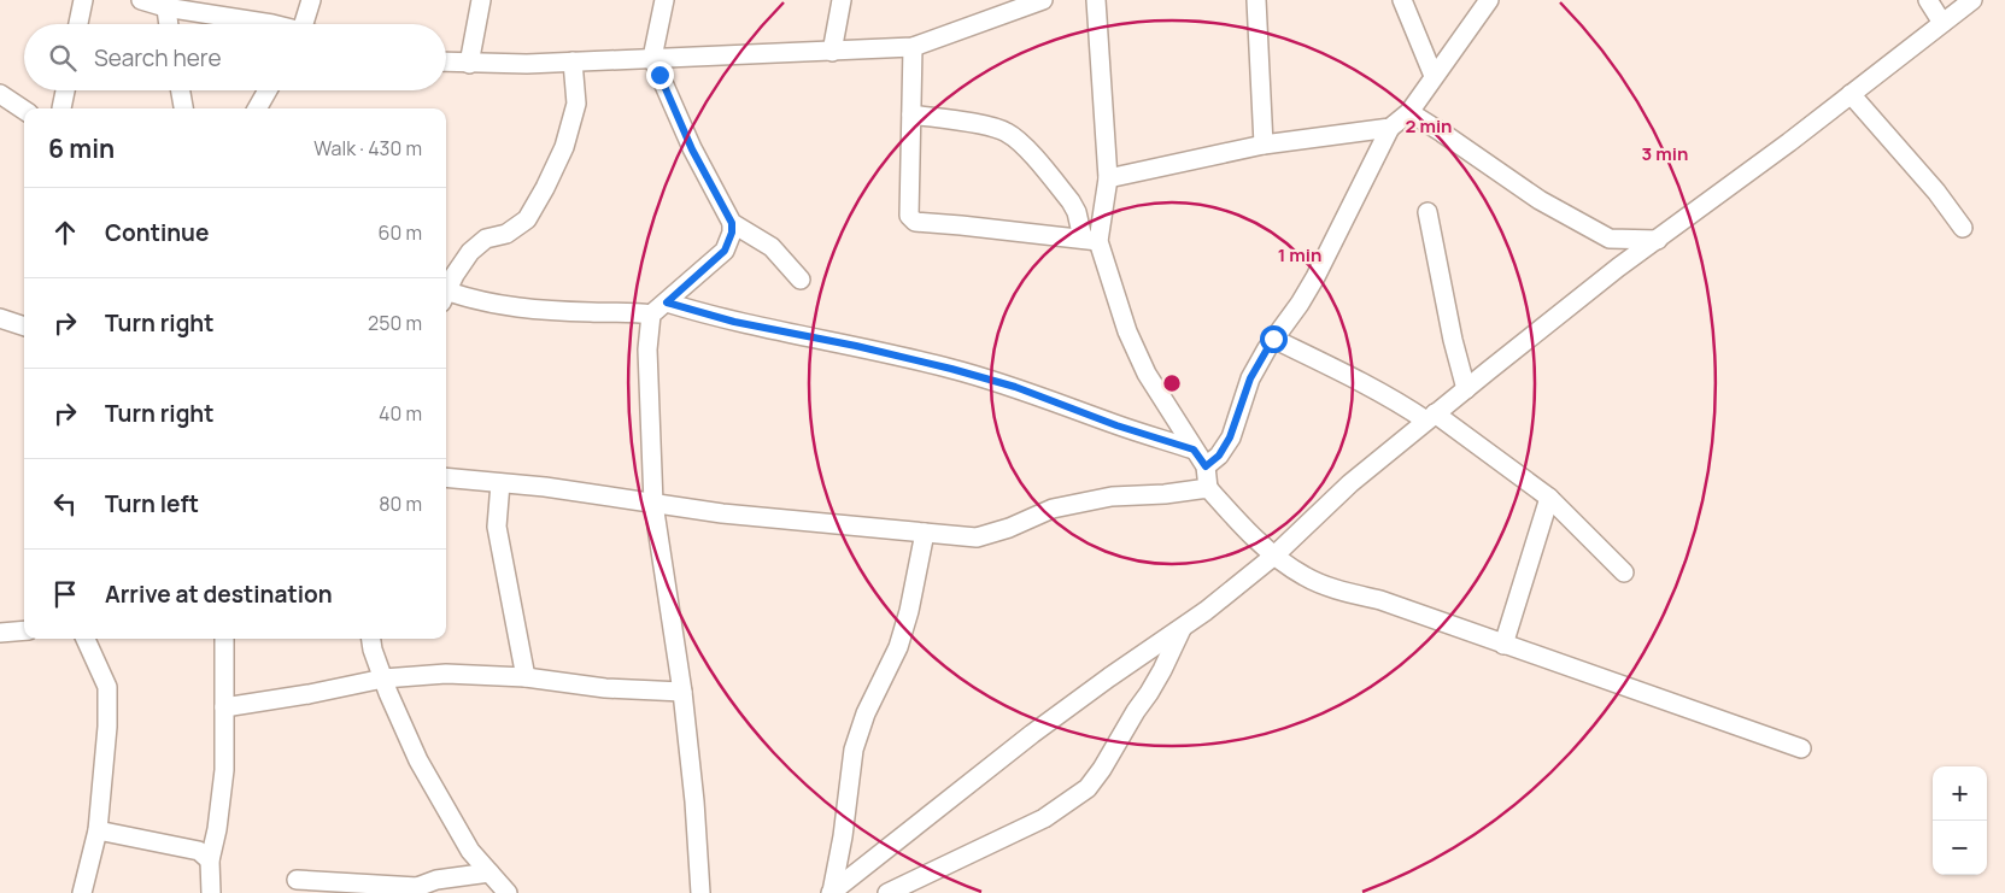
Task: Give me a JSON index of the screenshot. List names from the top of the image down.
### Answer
{
  "page": {
    "search": "Search here",
    "heading": ["6 min", "Walk · 430 m"],
    "list": [
      ["Continue", "60 m"],
      ["Turn right", "250 m"],
      ["Turn right", "40 m"],
      ["Turn left", "80 m"],
      "Arrive at destination"
    ],
    "map_buttons": ["+", "−"]
  },
  "rings": ["2 min", "3 min", "1 min"]
}
